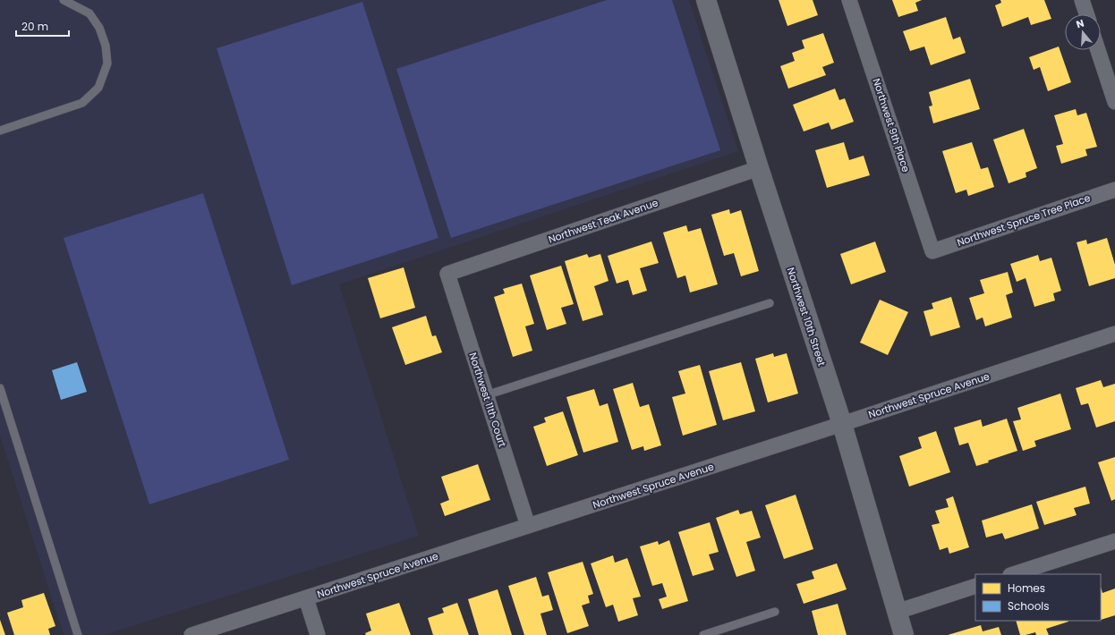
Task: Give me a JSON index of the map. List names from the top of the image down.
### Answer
{
  "streets": {
    "street": [
      "Northwest 9th Place",
      "Northwest Spruce Tree Place",
      "Northwest Teak Avenue",
      "Northwest 10th Street",
      "Northwest Spruce Avenue",
      "Northwest 11th Court"
    ]
  },
  "crossings": [
    ["Northwest 9th Place", "Northwest Spruce Tree Place"],
    ["Northwest Teak Avenue", "Northwest 10th Street"],
    ["Northwest Teak Avenue", "Northwest 11th Court"],
    ["Northwest 10th Street", "Northwest Spruce Avenue"],
    ["Northwest Spruce Avenue", "Northwest 11th Court"]
  ],
  "legend": ["Homes", "Schools"],
  "scale_bar": "20 m",
  "north": "top"
}
